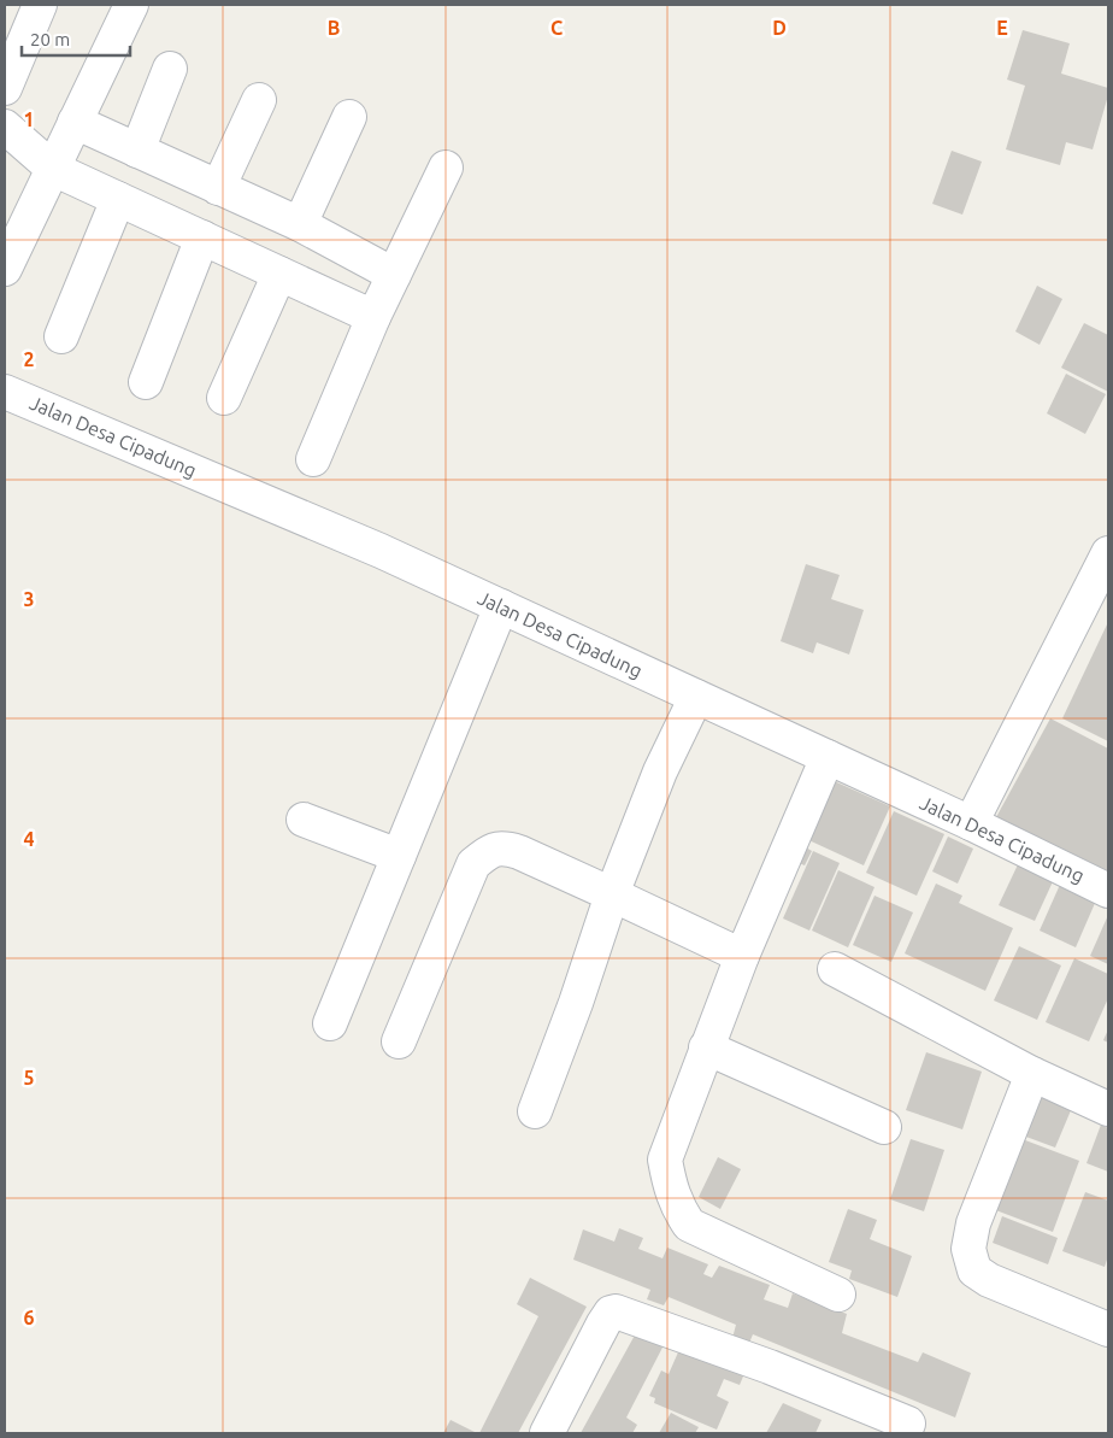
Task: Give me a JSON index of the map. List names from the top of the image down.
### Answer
{
  "streets": {
    "street": ["Jalan Desa Cipadung"]
  },
  "scale_bar": "20 m",
  "grid": {
    "columns": [
      "B",
      "C",
      "D",
      "E"
    ],
    "rows": [
      "1",
      "2",
      "3",
      "4",
      "5",
      "6"
    ]
  }
}
